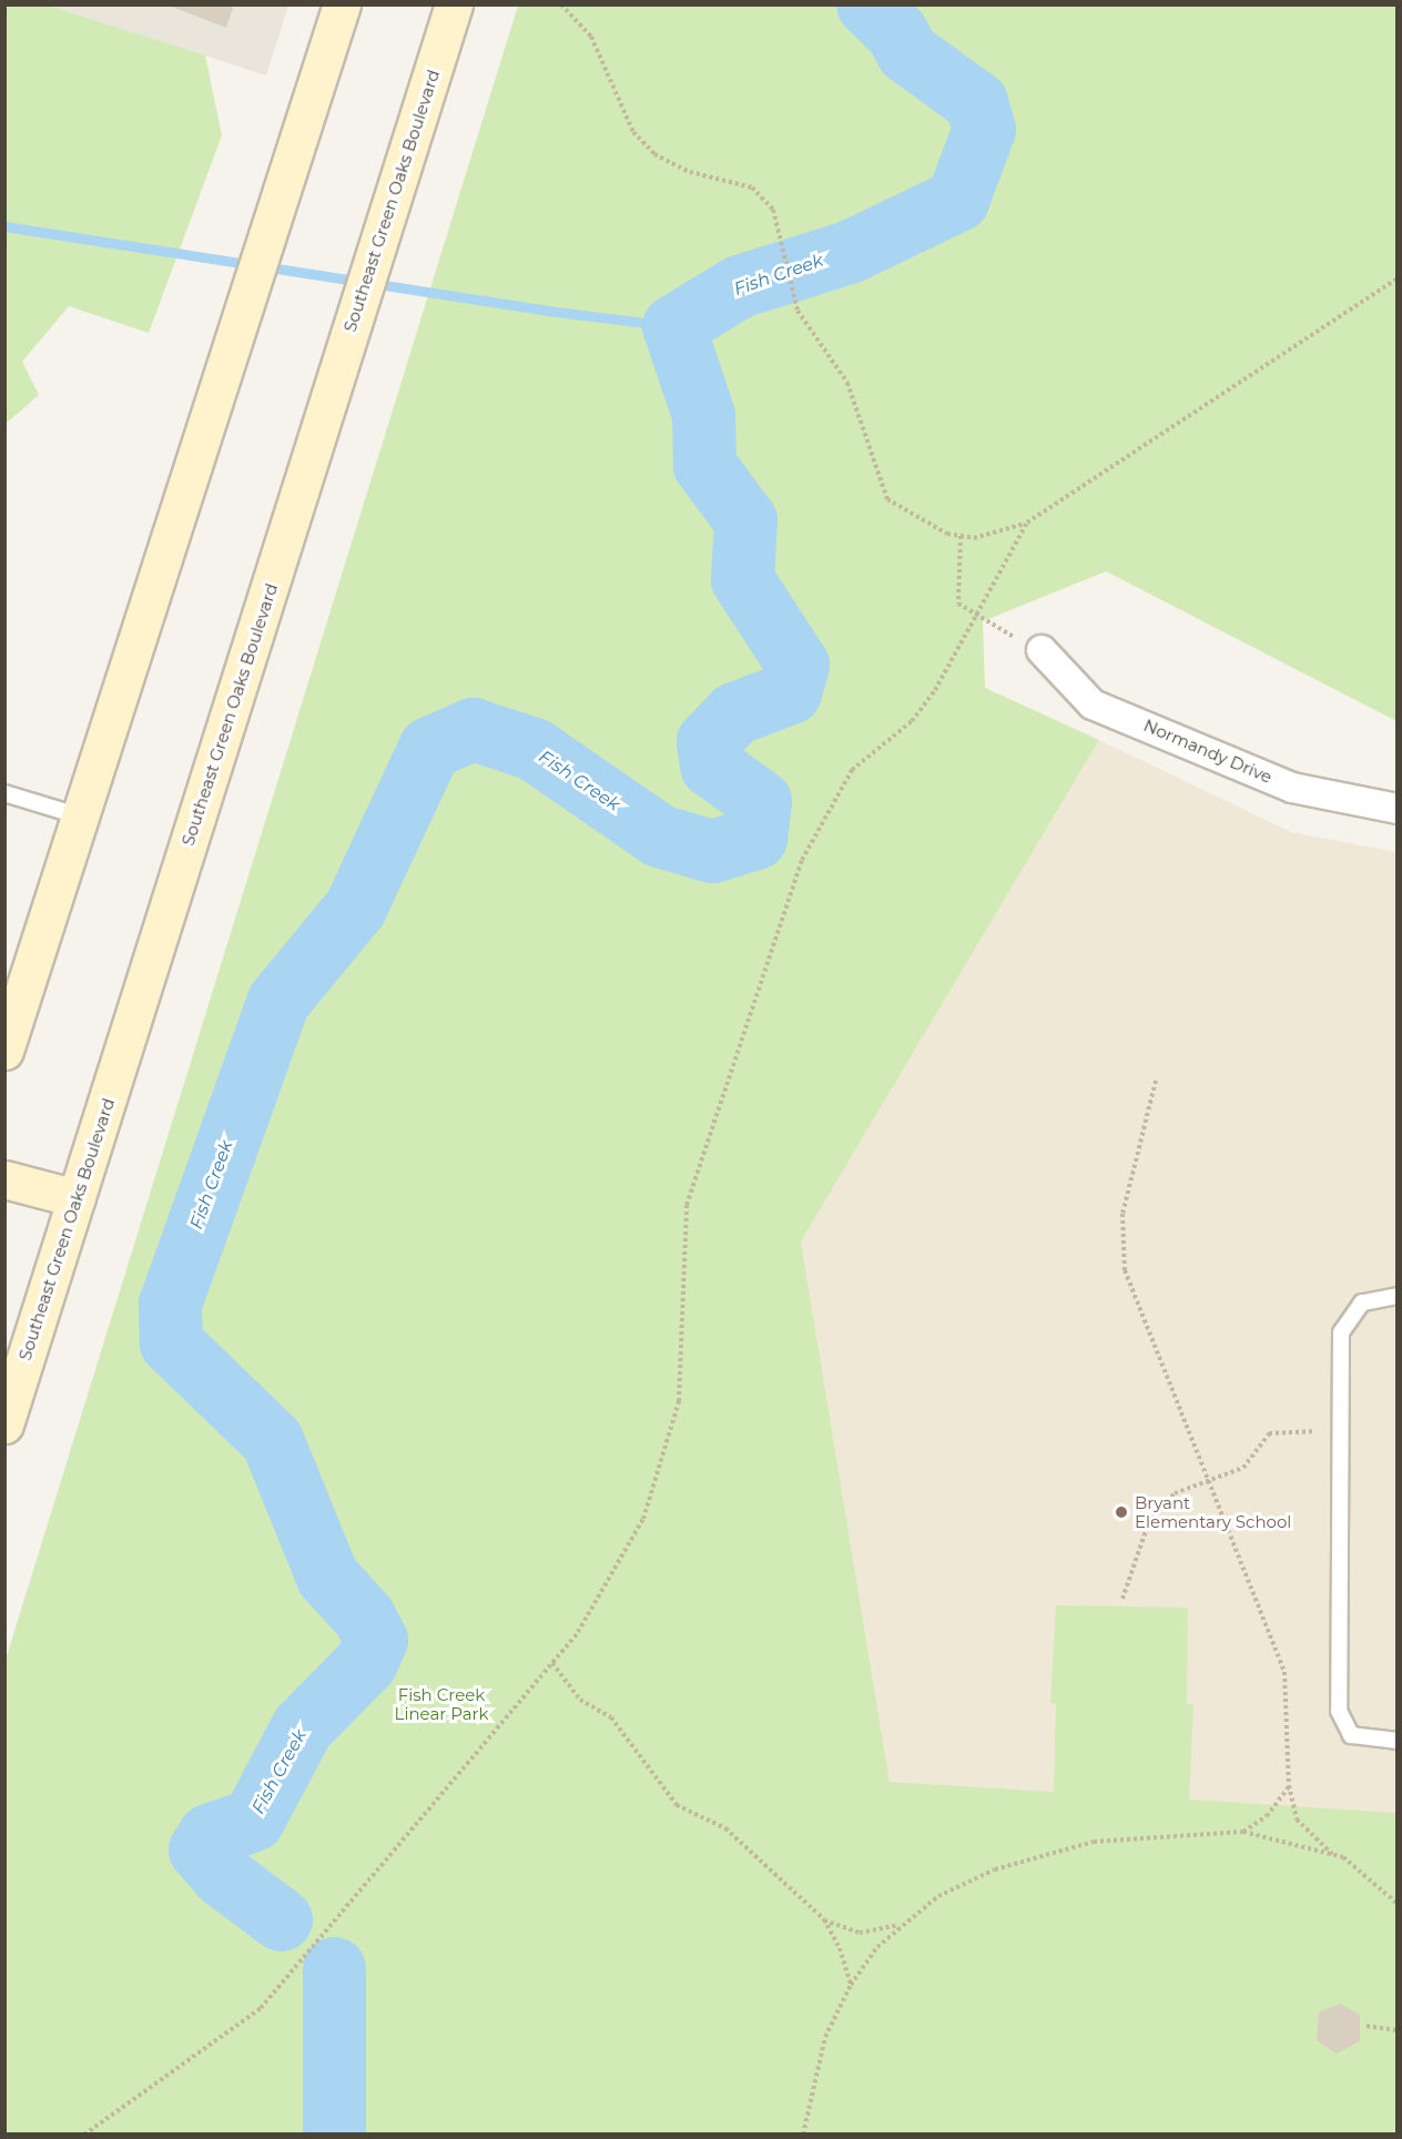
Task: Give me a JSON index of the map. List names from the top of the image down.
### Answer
{
  "streets": {
    "main road": ["Southeast Green Oaks Boulevard"],
    "street": ["Normandy Drive"]
  },
  "water": ["Fish Creek"],
  "parks": ["Fish Creek Linear Park"],
  "places": ["Bryant Elementary School"]
}
